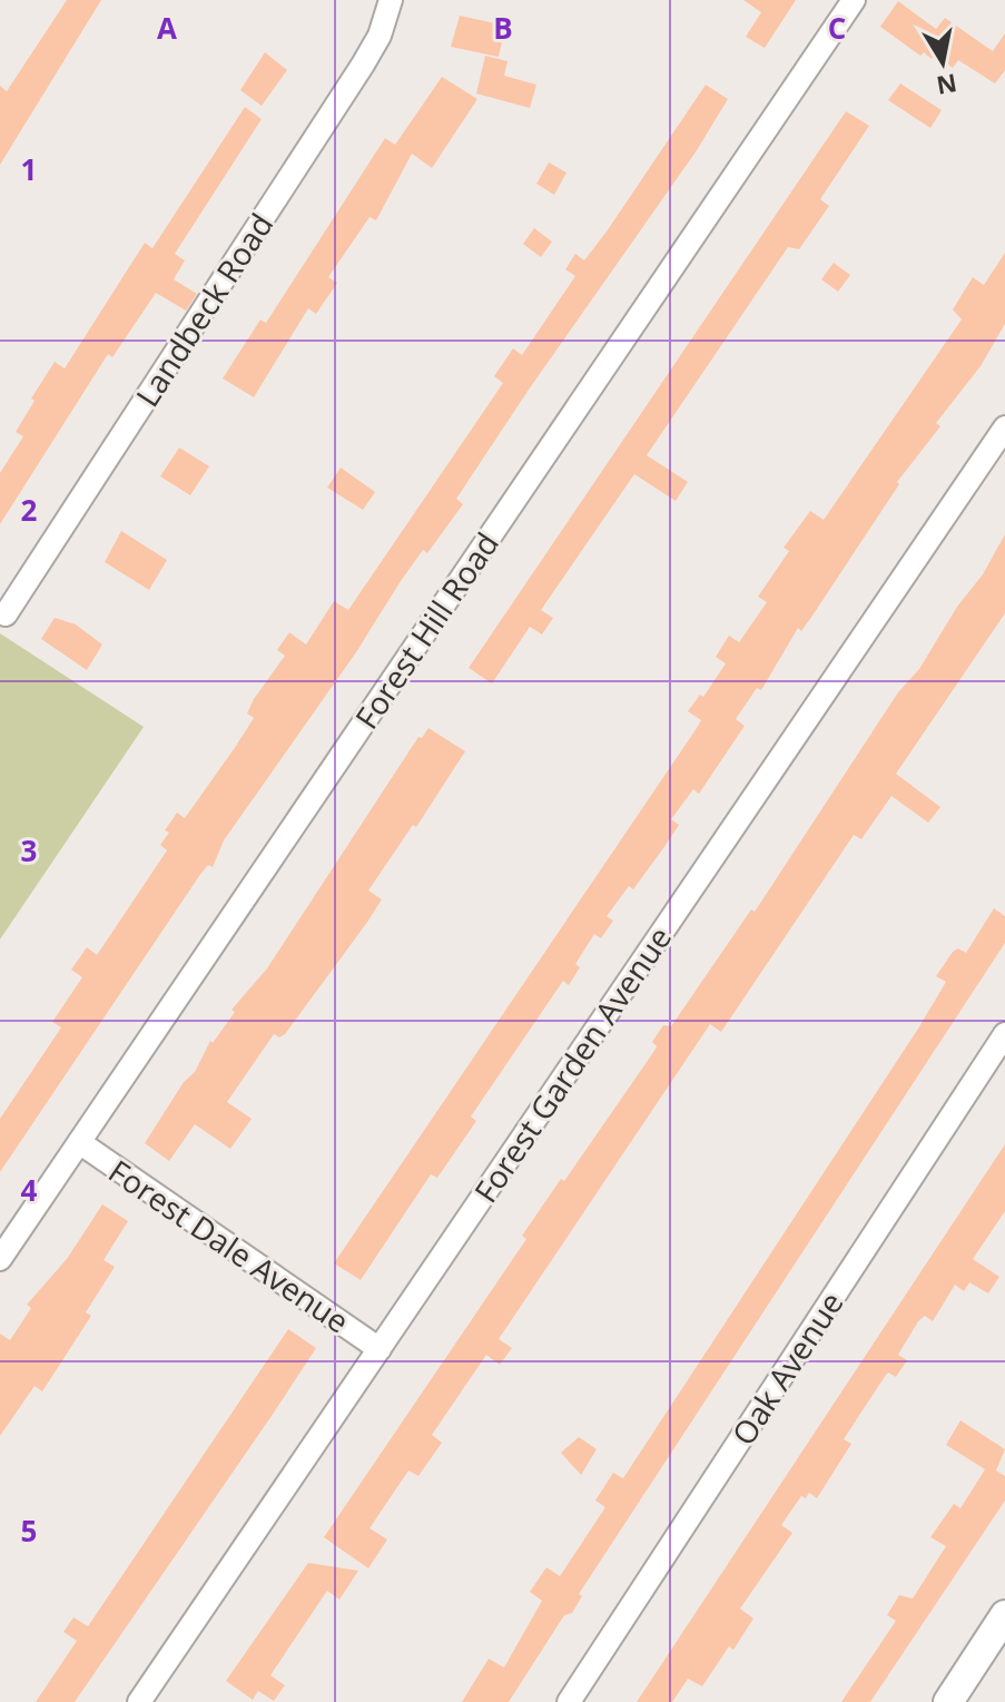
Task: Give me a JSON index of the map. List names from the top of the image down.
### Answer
{
  "streets": {
    "street": [
      "Landbeck Road",
      "Forest Hill Road",
      "Forest Garden Avenue",
      "Forest Dale Avenue",
      "Oak Avenue"
    ]
  },
  "crossings": [
    ["Forest Hill Road", "Forest Dale Avenue"],
    ["Forest Garden Avenue", "Forest Dale Avenue"]
  ],
  "north": "bottom",
  "grid": {
    "columns": ["A", "B", "C"],
    "rows": [
      "1",
      "2",
      "3",
      "4",
      "5"
    ]
  }
}
